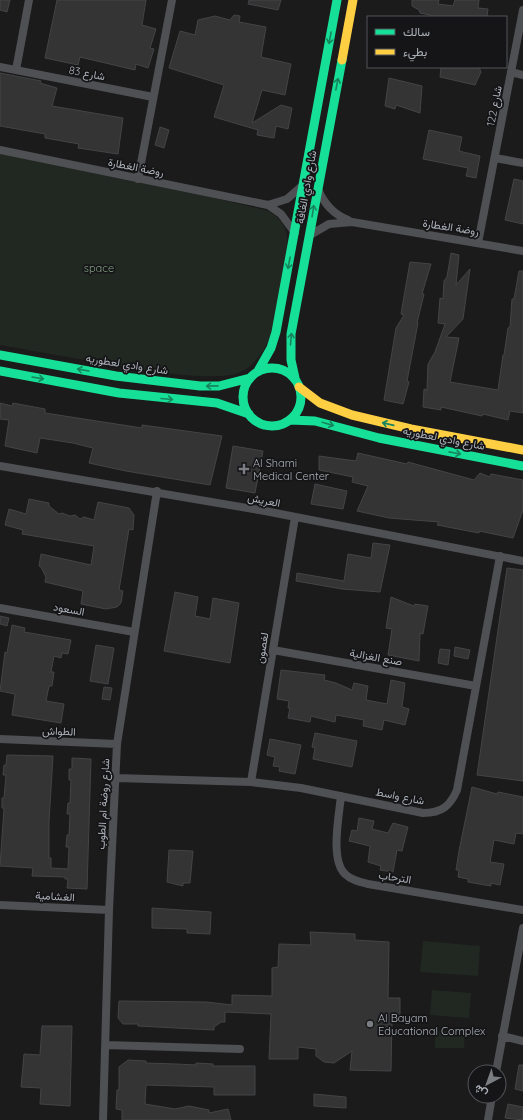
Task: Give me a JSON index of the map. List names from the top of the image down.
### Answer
{
  "streets": {
    "street": [
      "شارع 83",
      "شارع 122",
      "روضة الغطارة",
      "شارع وادي الغافة",
      "شارع وادي لعطوريه",
      "العريش",
      "السعود",
      "لغصون",
      "صنع الغزالية",
      "الطواش",
      "شارع واسط",
      "شارع روضة ام الطوب",
      "الترحاب",
      "الغشامية"
    ]
  },
  "crossings": [
    ["شارع 122", "روضة الغطارة"],
    ["روضة الغطارة", "شارع وادي الغافة"],
    ["شارع وادي الغافة", "شارع وادي لعطوريه"],
    ["العريش", "لغصون"],
    ["العريش", "شارع واسط"],
    ["العريش", "شارع روضة ام الطوب"],
    ["السعود", "شارع روضة ام الطوب"],
    ["لغصون", "صنع الغزالية"],
    ["لغصون", "شارع واسط"],
    ["صنع الغزالية", "شارع واسط"],
    ["الطواش", "شارع روضة ام الطوب"],
    ["شارع واسط", "شارع روضة ام الطوب"],
    ["شارع واسط", "الترحاب"],
    ["شارع روضة ام الطوب", "الغشامية"]
  ],
  "parks": ["space"],
  "places": {
    "health": ["Al Shami Medical Center"],
    "other": ["Al Bayam Educational Complex"]
  },
  "legend": ["سالك", "بطيء"],
  "north": "bottom left"
}
